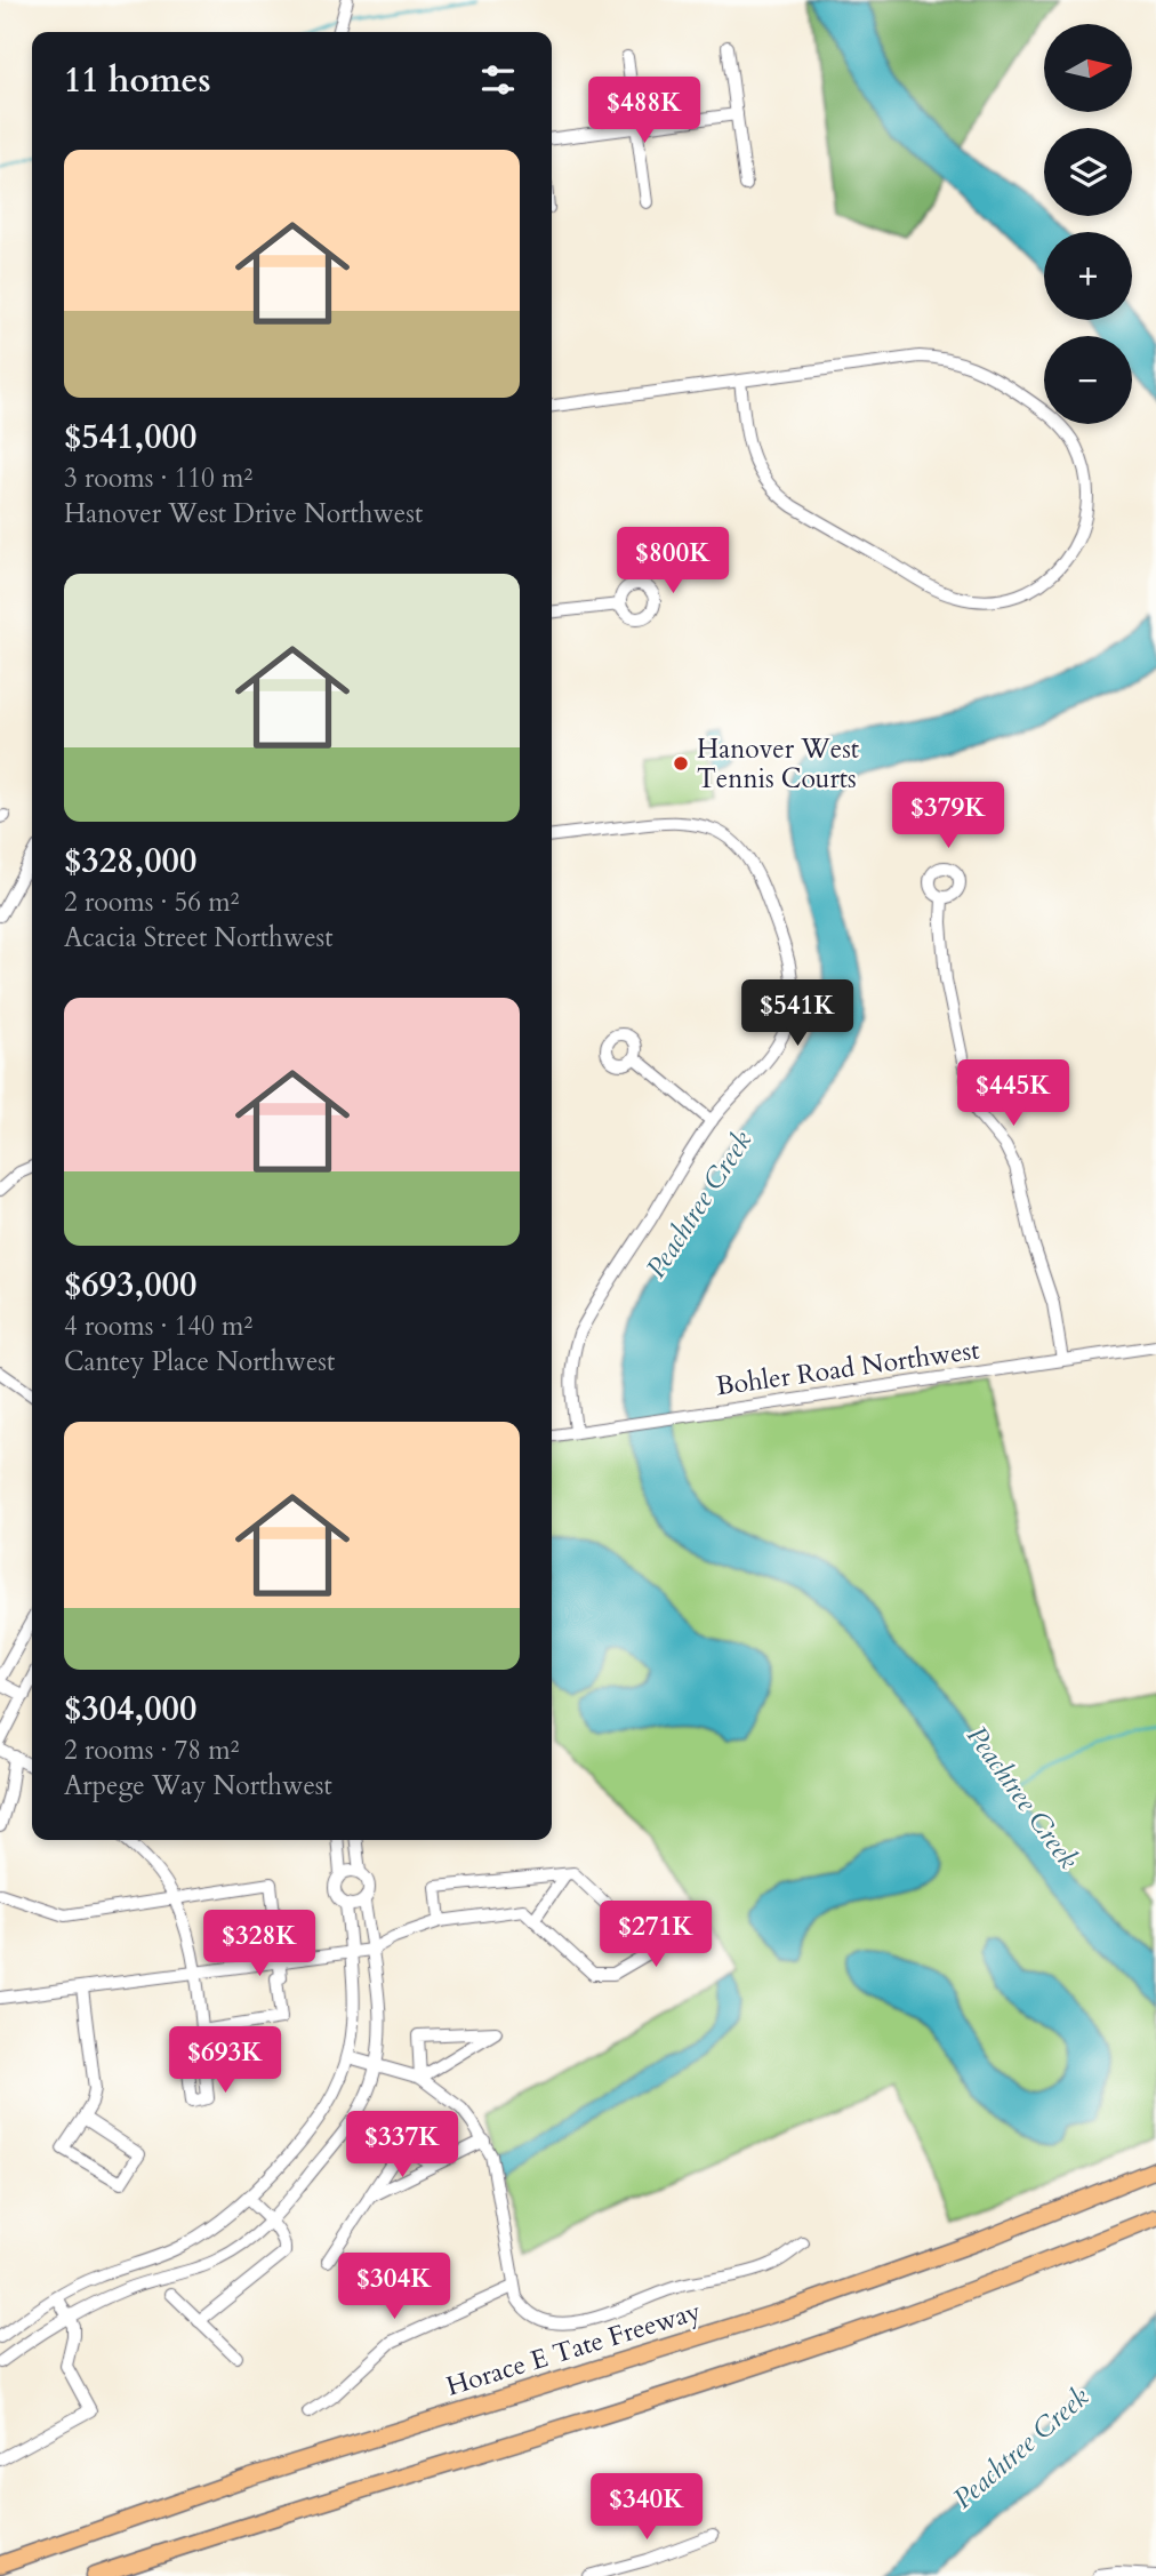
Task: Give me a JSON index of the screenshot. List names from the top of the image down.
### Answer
{
  "streets": {
    "highway": ["Horace E Tate Freeway"],
    "street": ["Bohler Road Northwest"]
  },
  "water": ["Peachtree Creek"],
  "places": ["Hanover West Tennis Courts"],
  "north": "right",
  "page": {
    "map_buttons": ["+", "−"],
    "heading": "11 homes",
    "price": [
      "$488K",
      "$800K",
      "$379K",
      "$541K",
      "$445K",
      "$271K",
      "$328K",
      "$693K",
      "$337K",
      "$304K",
      "$340K"
    ],
    "list": [
      {
        "name": "$541,000",
        "note": "3 rooms · 110 m² · Hanover West Drive Northwest"
      },
      {
        "name": "$328,000",
        "note": "2 rooms · 56 m² · Acacia Street Northwest"
      },
      {
        "name": "$693,000",
        "note": "4 rooms · 140 m² · Cantey Place Northwest"
      },
      {
        "name": "$304,000",
        "note": "2 rooms · 78 m² · Arpege Way Northwest"
      }
    ]
  }
}
